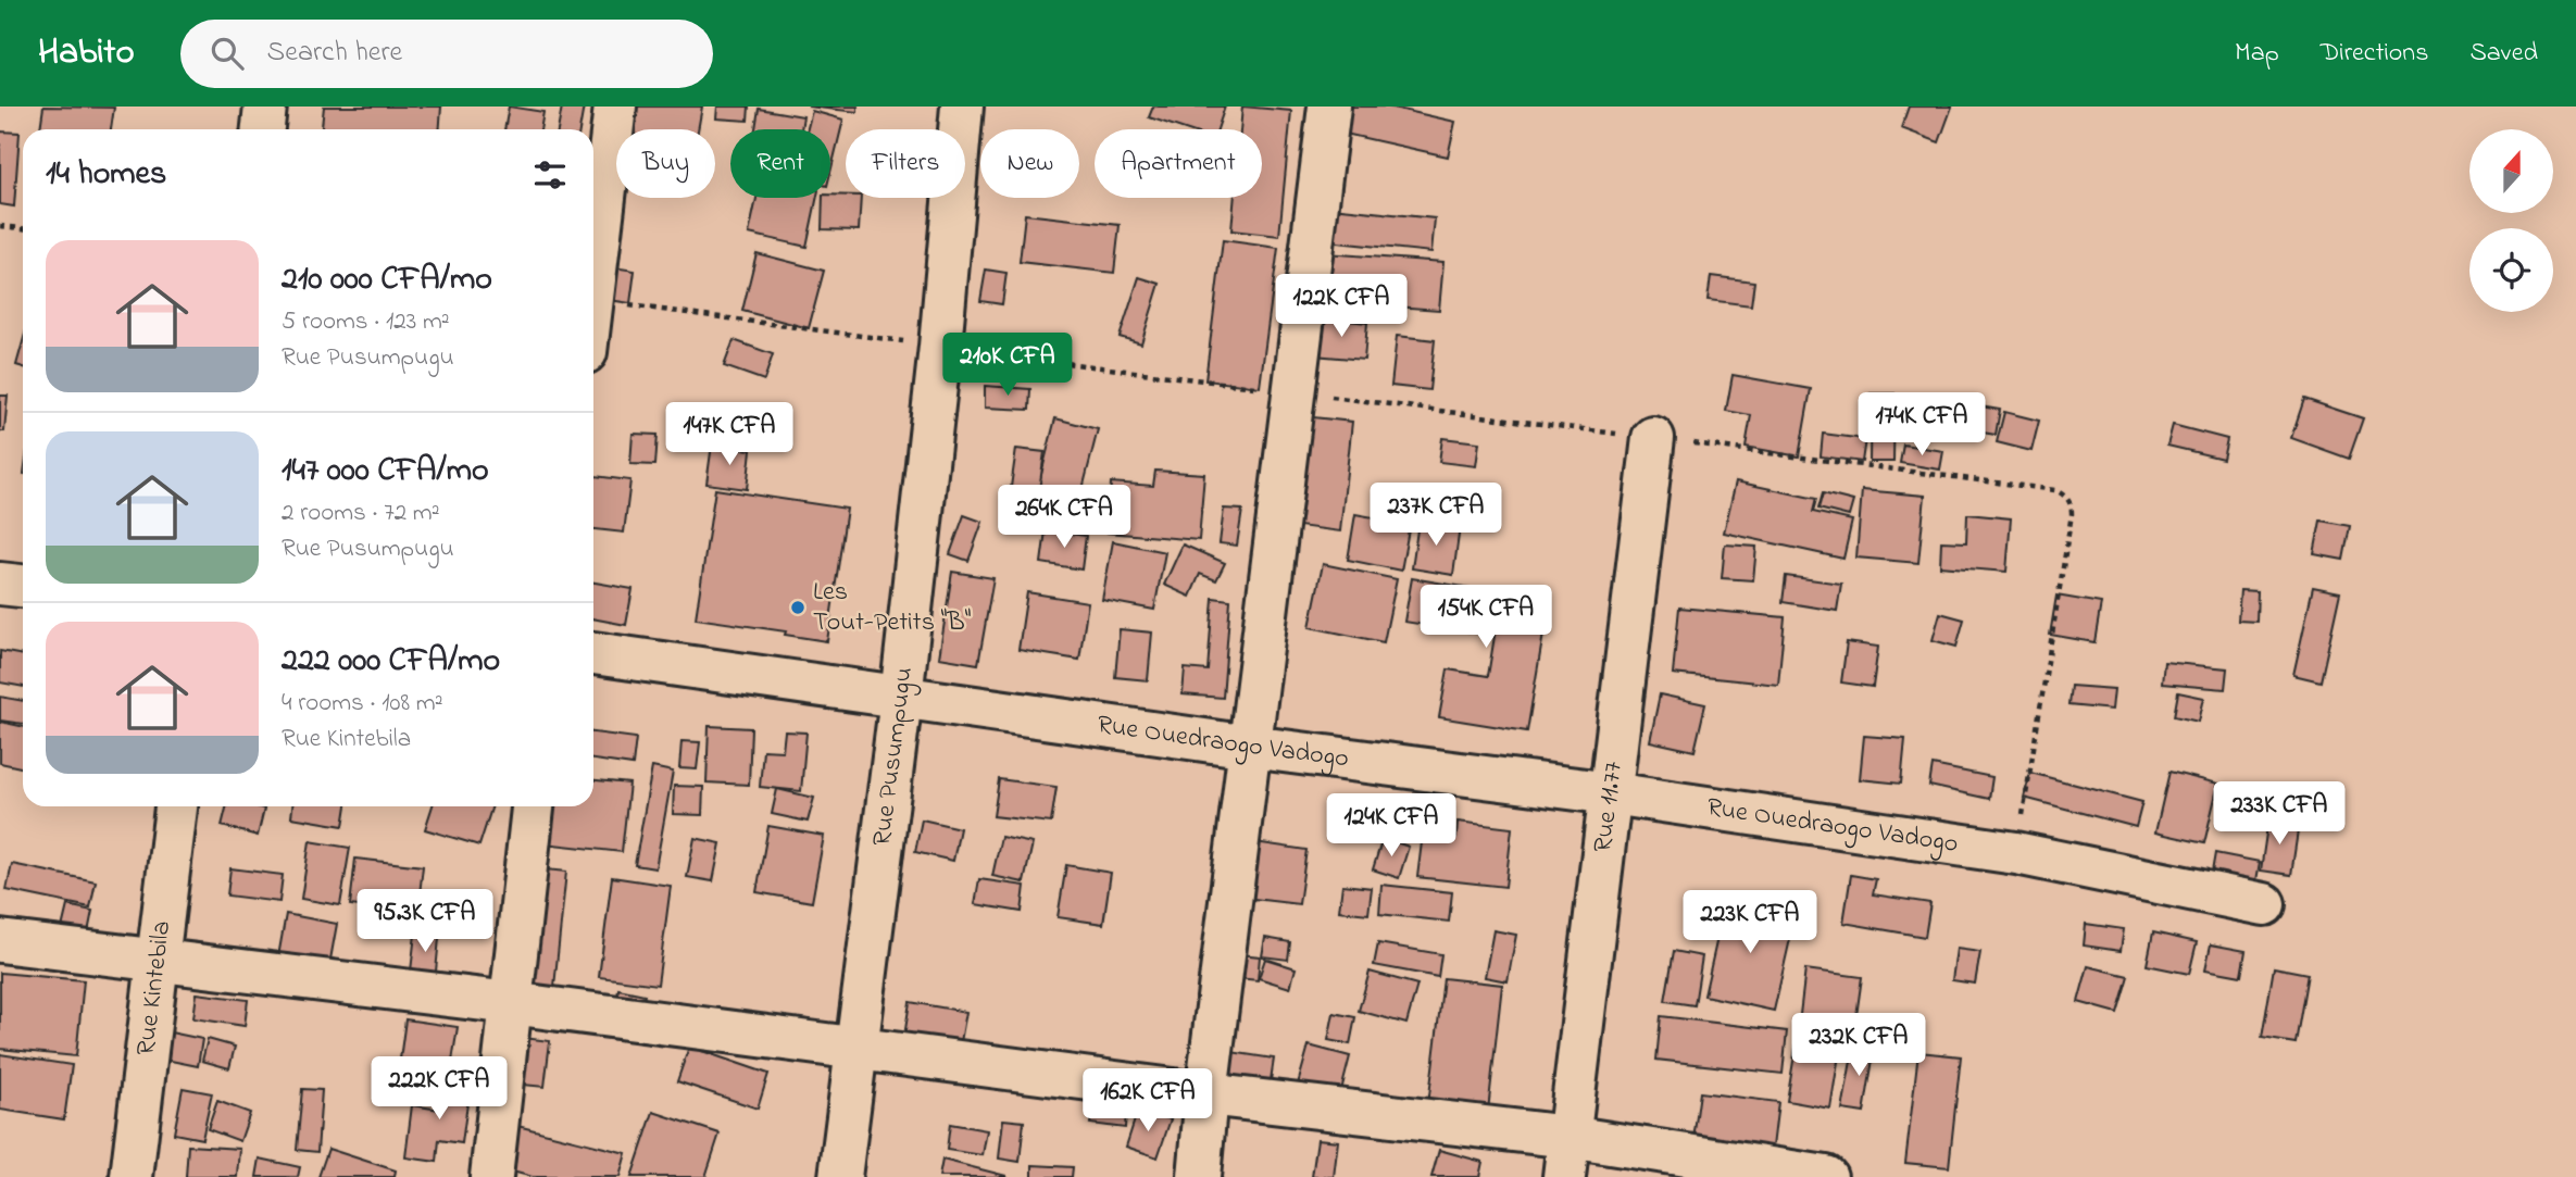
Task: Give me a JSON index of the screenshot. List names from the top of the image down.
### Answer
{
  "streets": {
    "street": [
      "Rue Ouedraogo Vadogo",
      "Rue Pusumpugu",
      "Rue 11.77",
      "Rue Kintebila"
    ]
  },
  "crossings": [
    ["Rue Ouedraogo Vadogo", "Rue Pusumpugu"],
    ["Rue Ouedraogo Vadogo", "Rue 11.77"]
  ],
  "places": ["Les Tout-Petits \"B\""],
  "north": "top",
  "page": {
    "header": "Habito",
    "search": "Search here",
    "nav": ["Map", "Directions", "Saved"],
    "chip": [
      "Buy",
      "Rent",
      "Filters",
      "New",
      "Apartment"
    ],
    "heading": "14 homes",
    "list": [
      {
        "name": "210 000 CFA/mo",
        "note": "5 rooms · 123 m² · Rue Pusumpugu"
      },
      {
        "name": "147 000 CFA/mo",
        "note": "2 rooms · 72 m² · Rue Pusumpugu"
      },
      {
        "name": "222 000 CFA/mo",
        "note": "4 rooms · 108 m² · Rue Kintebila"
      }
    ],
    "price": [
      "122K CFA",
      "210K CFA",
      "174K CFA",
      "147K CFA",
      "237K CFA",
      "264K CFA",
      "154K CFA",
      "233K CFA",
      "124K CFA",
      "95.3K CFA",
      "223K CFA",
      "232K CFA",
      "222K CFA",
      "162K CFA"
    ]
  }
}
